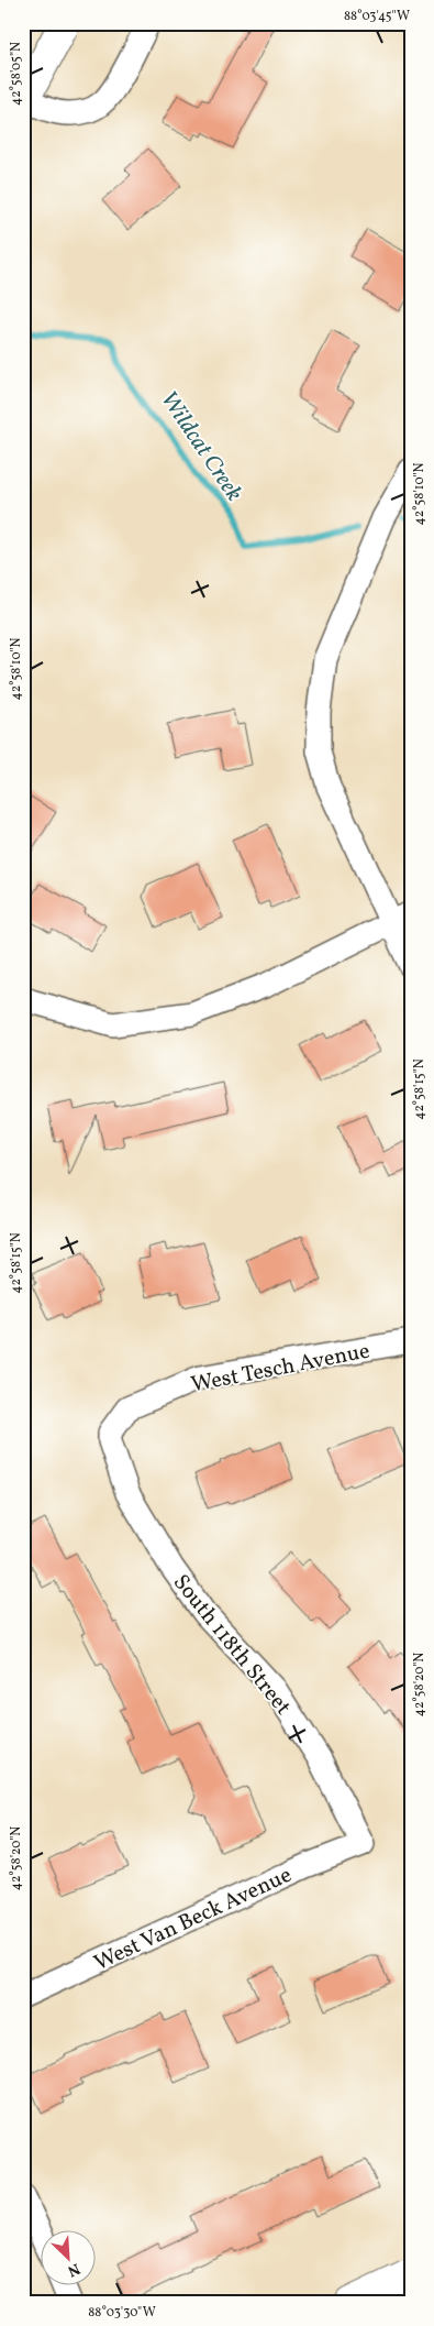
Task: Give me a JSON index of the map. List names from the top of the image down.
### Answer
{
  "streets": {
    "street": ["West Tesch Avenue", "South 118th Street", "West Van Beck Avenue"]
  },
  "crossings": [
    ["West Tesch Avenue", "South 118th Street"],
    ["South 118th Street", "West Van Beck Avenue"]
  ],
  "water": ["Wildcat Creek"],
  "north": "bottom right",
  "coordinates": [
    "88°03'45\"W",
    "42°58'05\"N",
    "42°58'10\"N",
    "42°58'15\"N",
    "42°58'20\"N",
    "88°03'30\"W"
  ]
}
